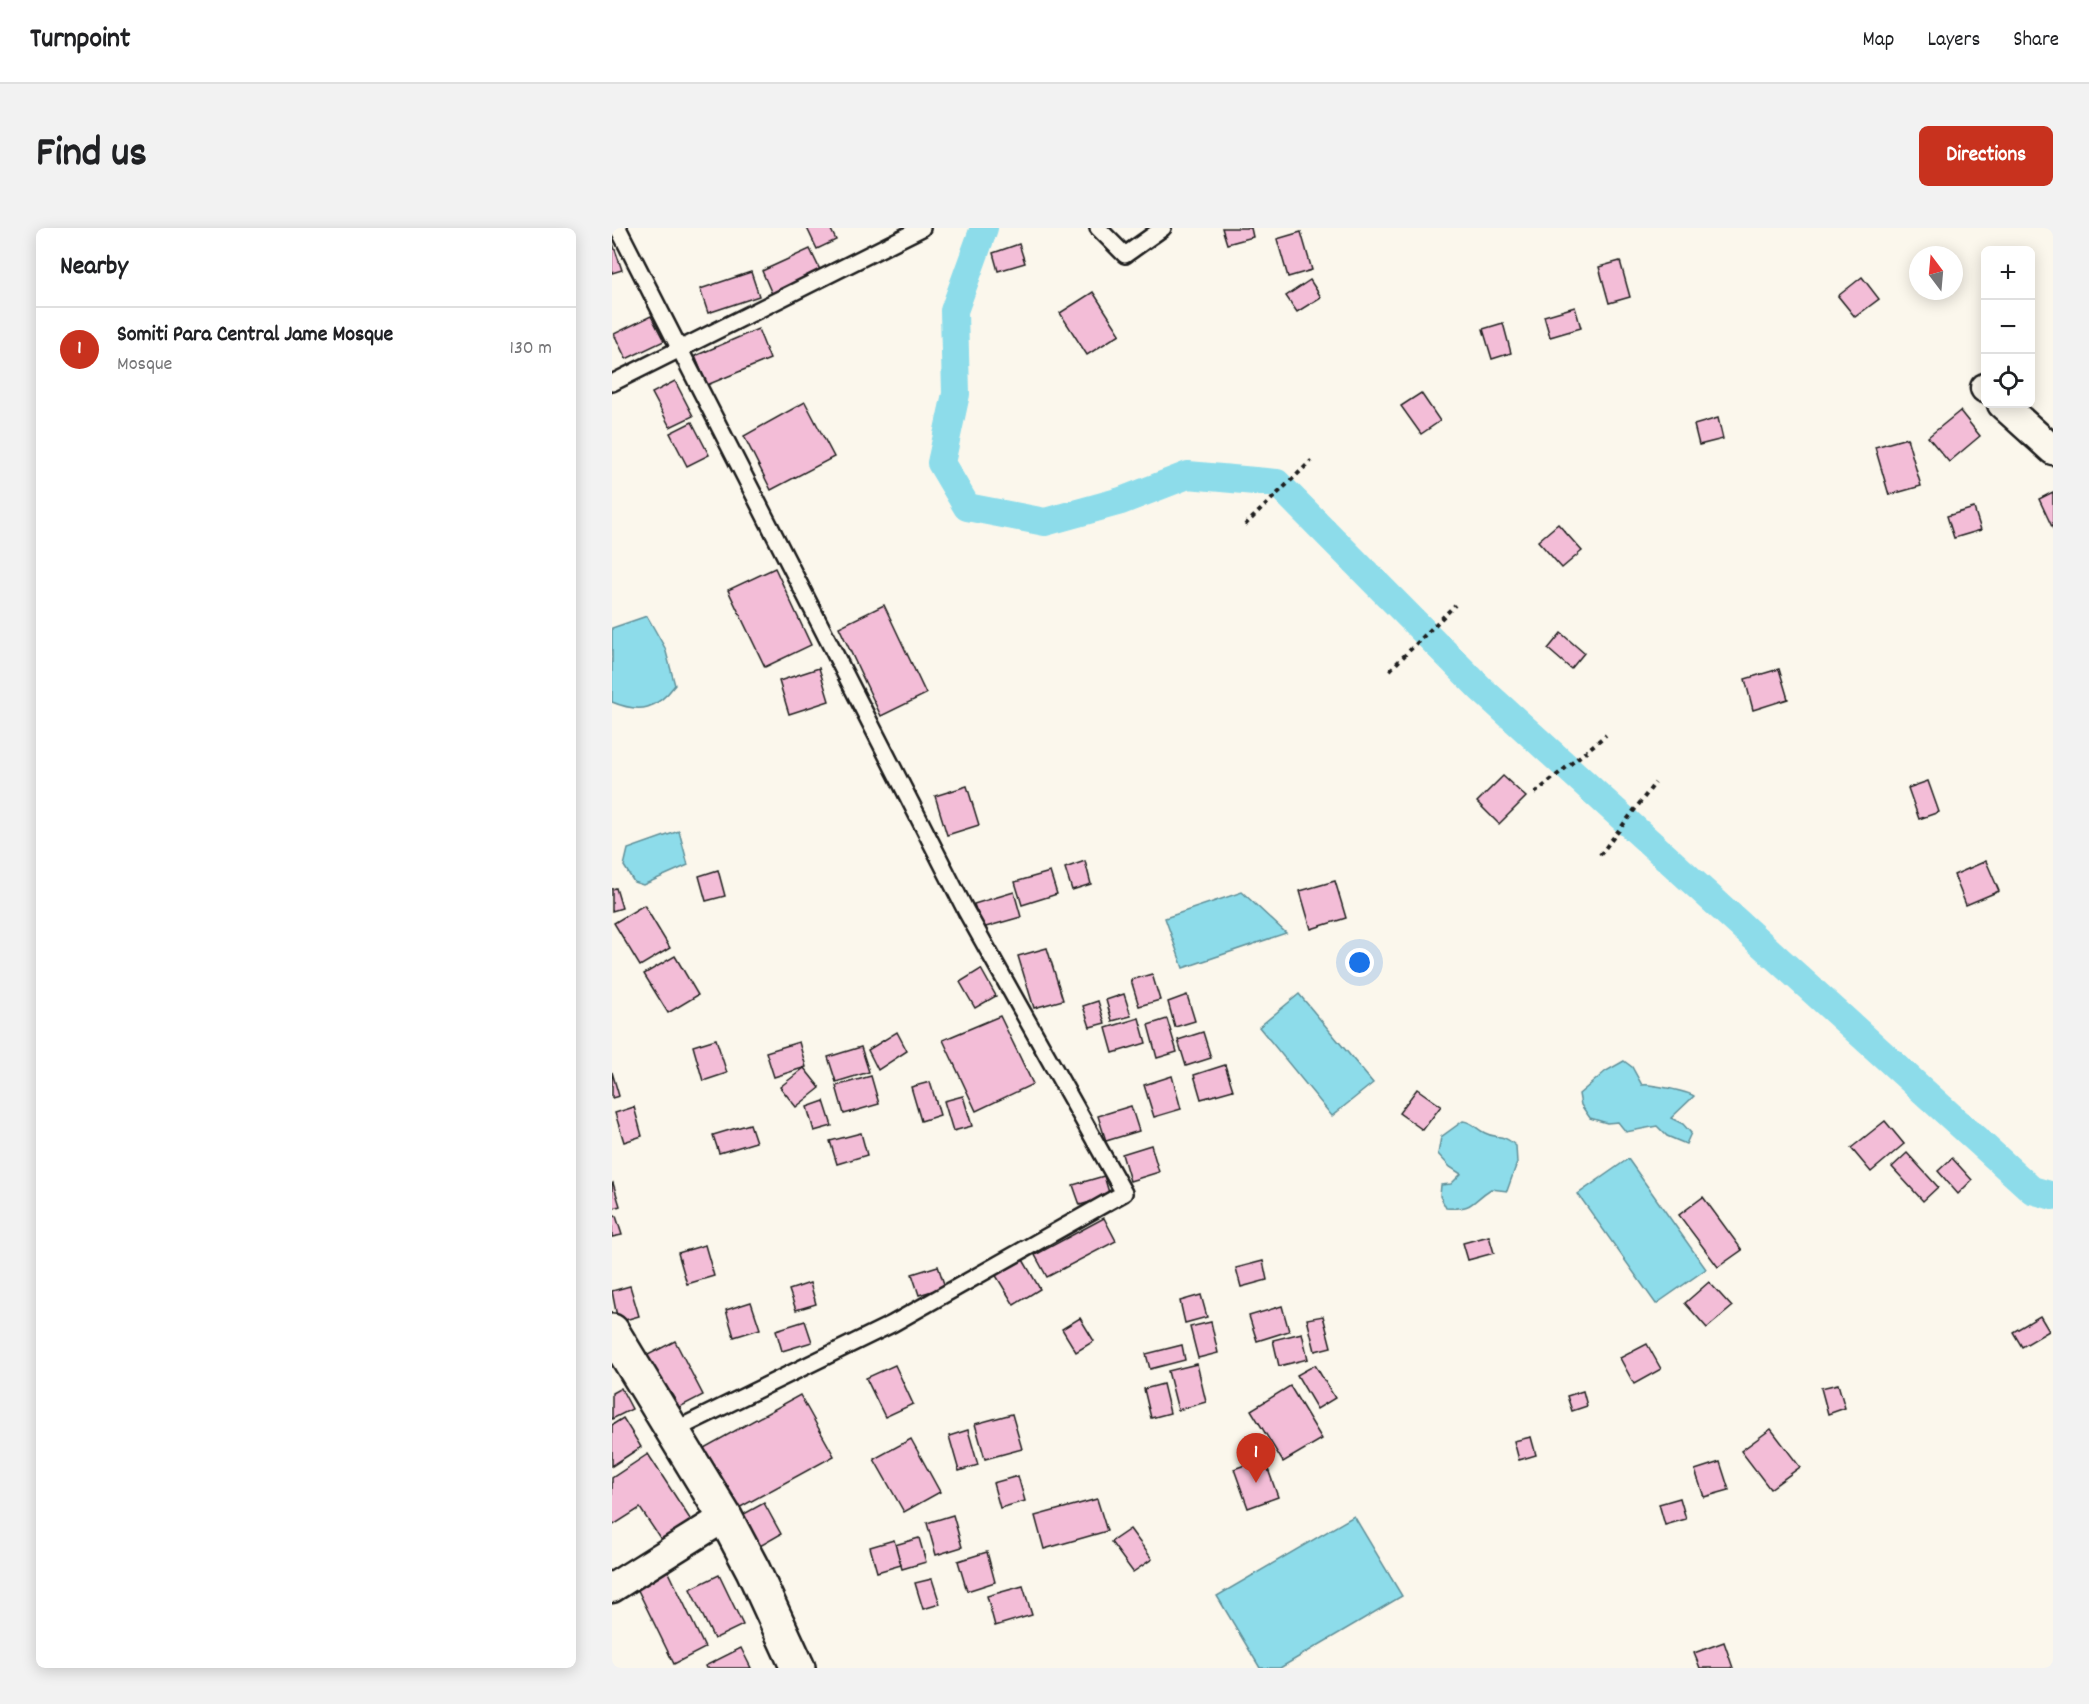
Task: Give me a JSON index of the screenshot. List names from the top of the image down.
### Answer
{
  "north": "top",
  "page": {
    "header": "Turnpoint",
    "nav": ["Map", "Layers", "Share"],
    "title": "Find us",
    "buttons": "Directions",
    "heading": "Nearby",
    "map_buttons": ["+", "−"],
    "list": [
      {
        "mark": "1",
        "name": "Somiti Para Central Jame Mosque",
        "note": "Mosque",
        "value": "130 m"
      }
    ],
    "pins": "1"
  }
}
